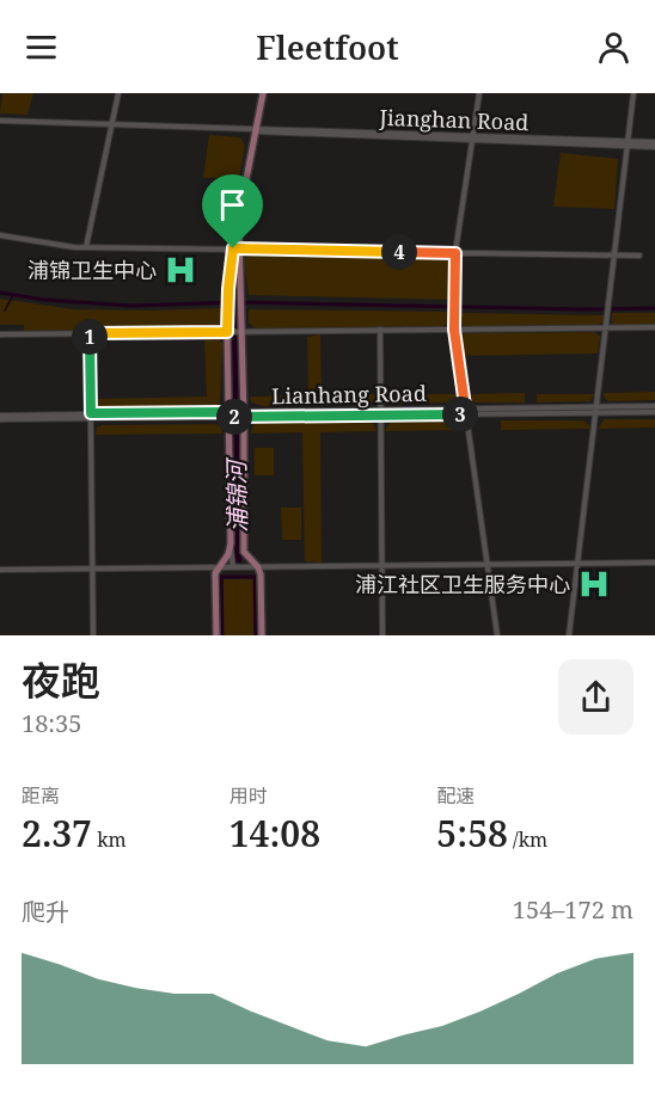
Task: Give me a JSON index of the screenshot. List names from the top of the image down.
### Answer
{
  "streets": {
    "street": ["Jianghan Road", "Lianhang Road"]
  },
  "water": ["浦锦河"],
  "places": {
    "hospital": ["浦锦卫生中心", "浦江社区卫生服务中心"]
  },
  "page": {
    "header": "Fleetfoot",
    "pins": [
      "4",
      "1",
      "3",
      "2"
    ],
    "heading": ["夜跑", "18:35"],
    "stats": [
      ["距离", "2.37 km"],
      ["用时", "14:08"],
      ["配速", "5:58 /km"]
    ],
    "chart": ["爬升", "154–172 m"]
  }
}
